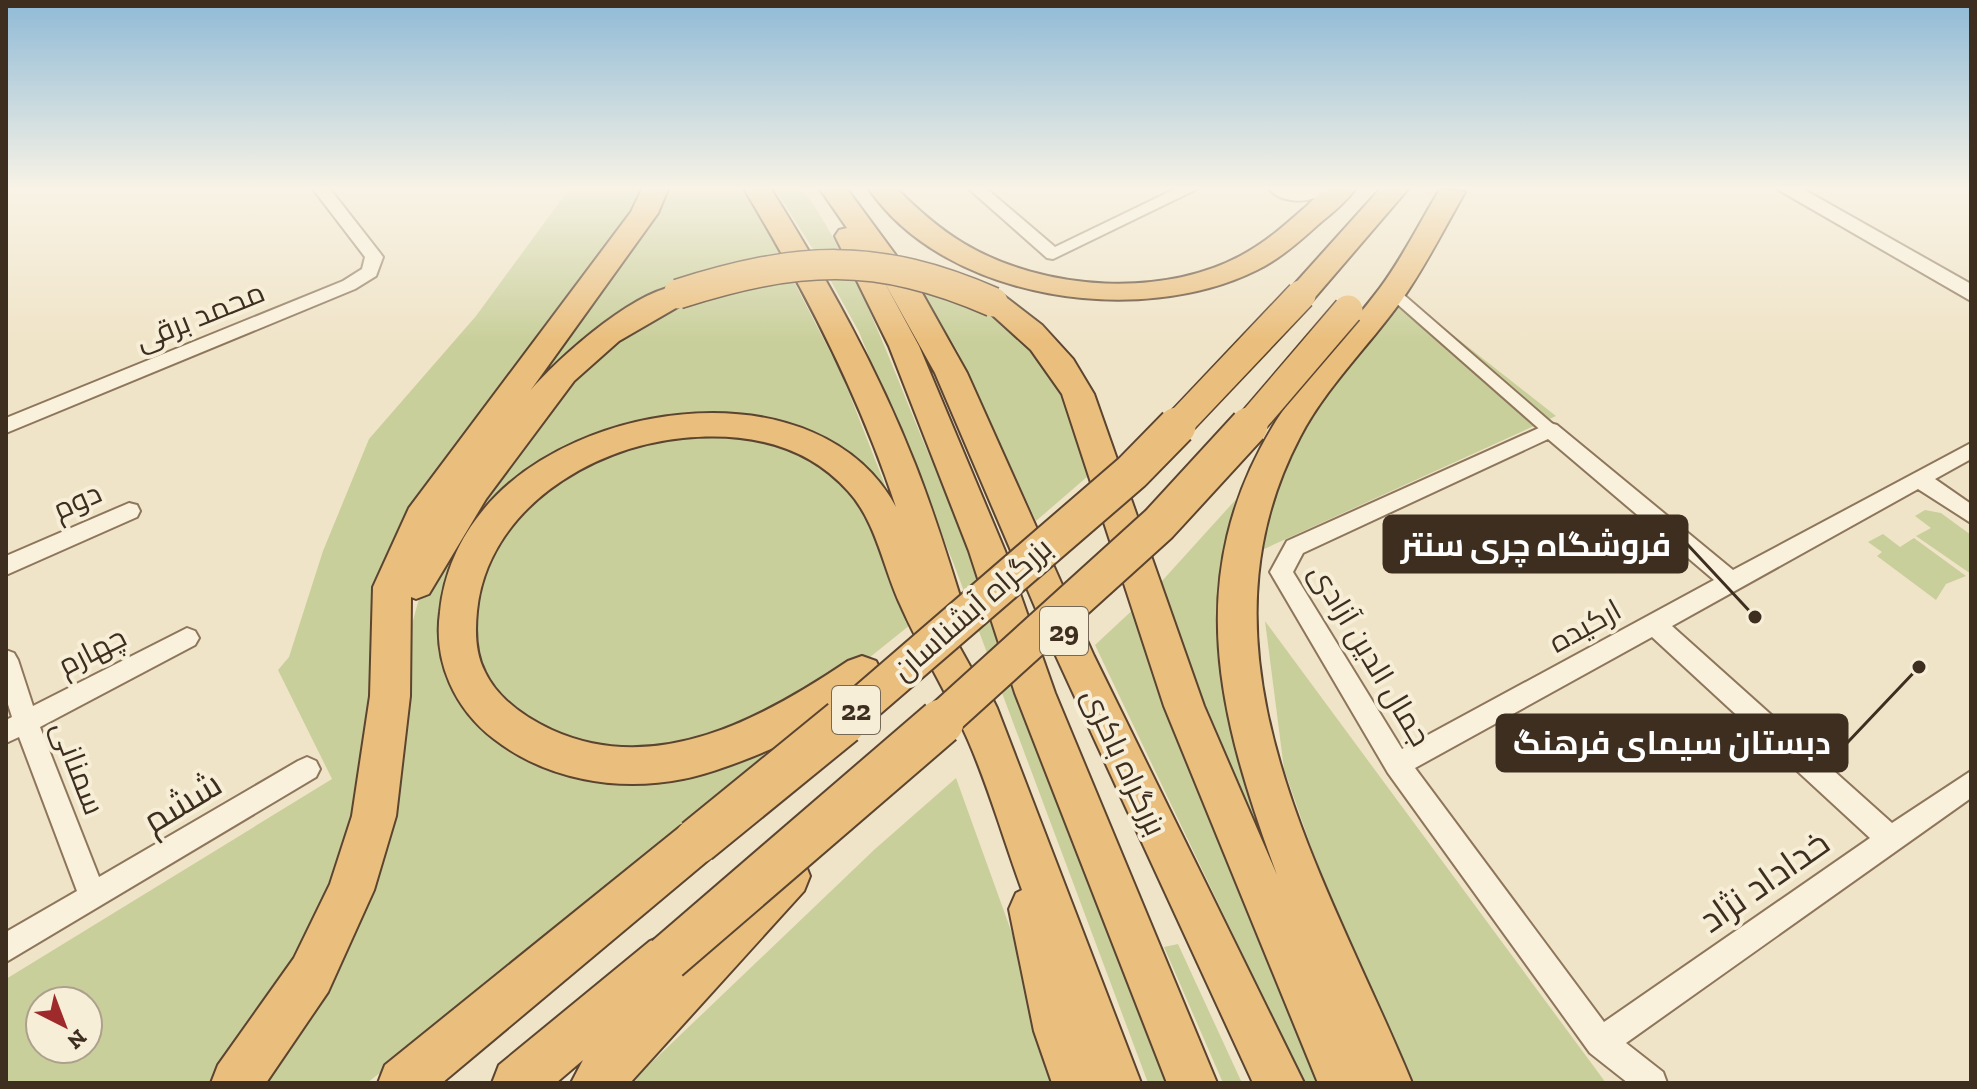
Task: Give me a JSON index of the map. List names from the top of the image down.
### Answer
{
  "streets": {
    "highway": [
      "بزرگراه آبشناسان",
      "29",
      "22",
      "بزرگراه باکری"
    ],
    "street": [
      "محمد برقی",
      "دوم",
      "ارکیده",
      "چهارم",
      "جمال الدین آزادی",
      "سمنانی",
      "ششم",
      "خداداد نژاد"
    ]
  },
  "crossings": [
    ["ارکیده", "جمال الدین آزادی"],
    ["چهارم", "سمنانی"],
    ["جمال الدین آزادی", "خداداد نژاد"],
    ["سمنانی", "ششم"]
  ],
  "places": ["فروشگاه چری سنتر", "دبستان سیمای فرهنگ"],
  "north": "bottom right"
}
